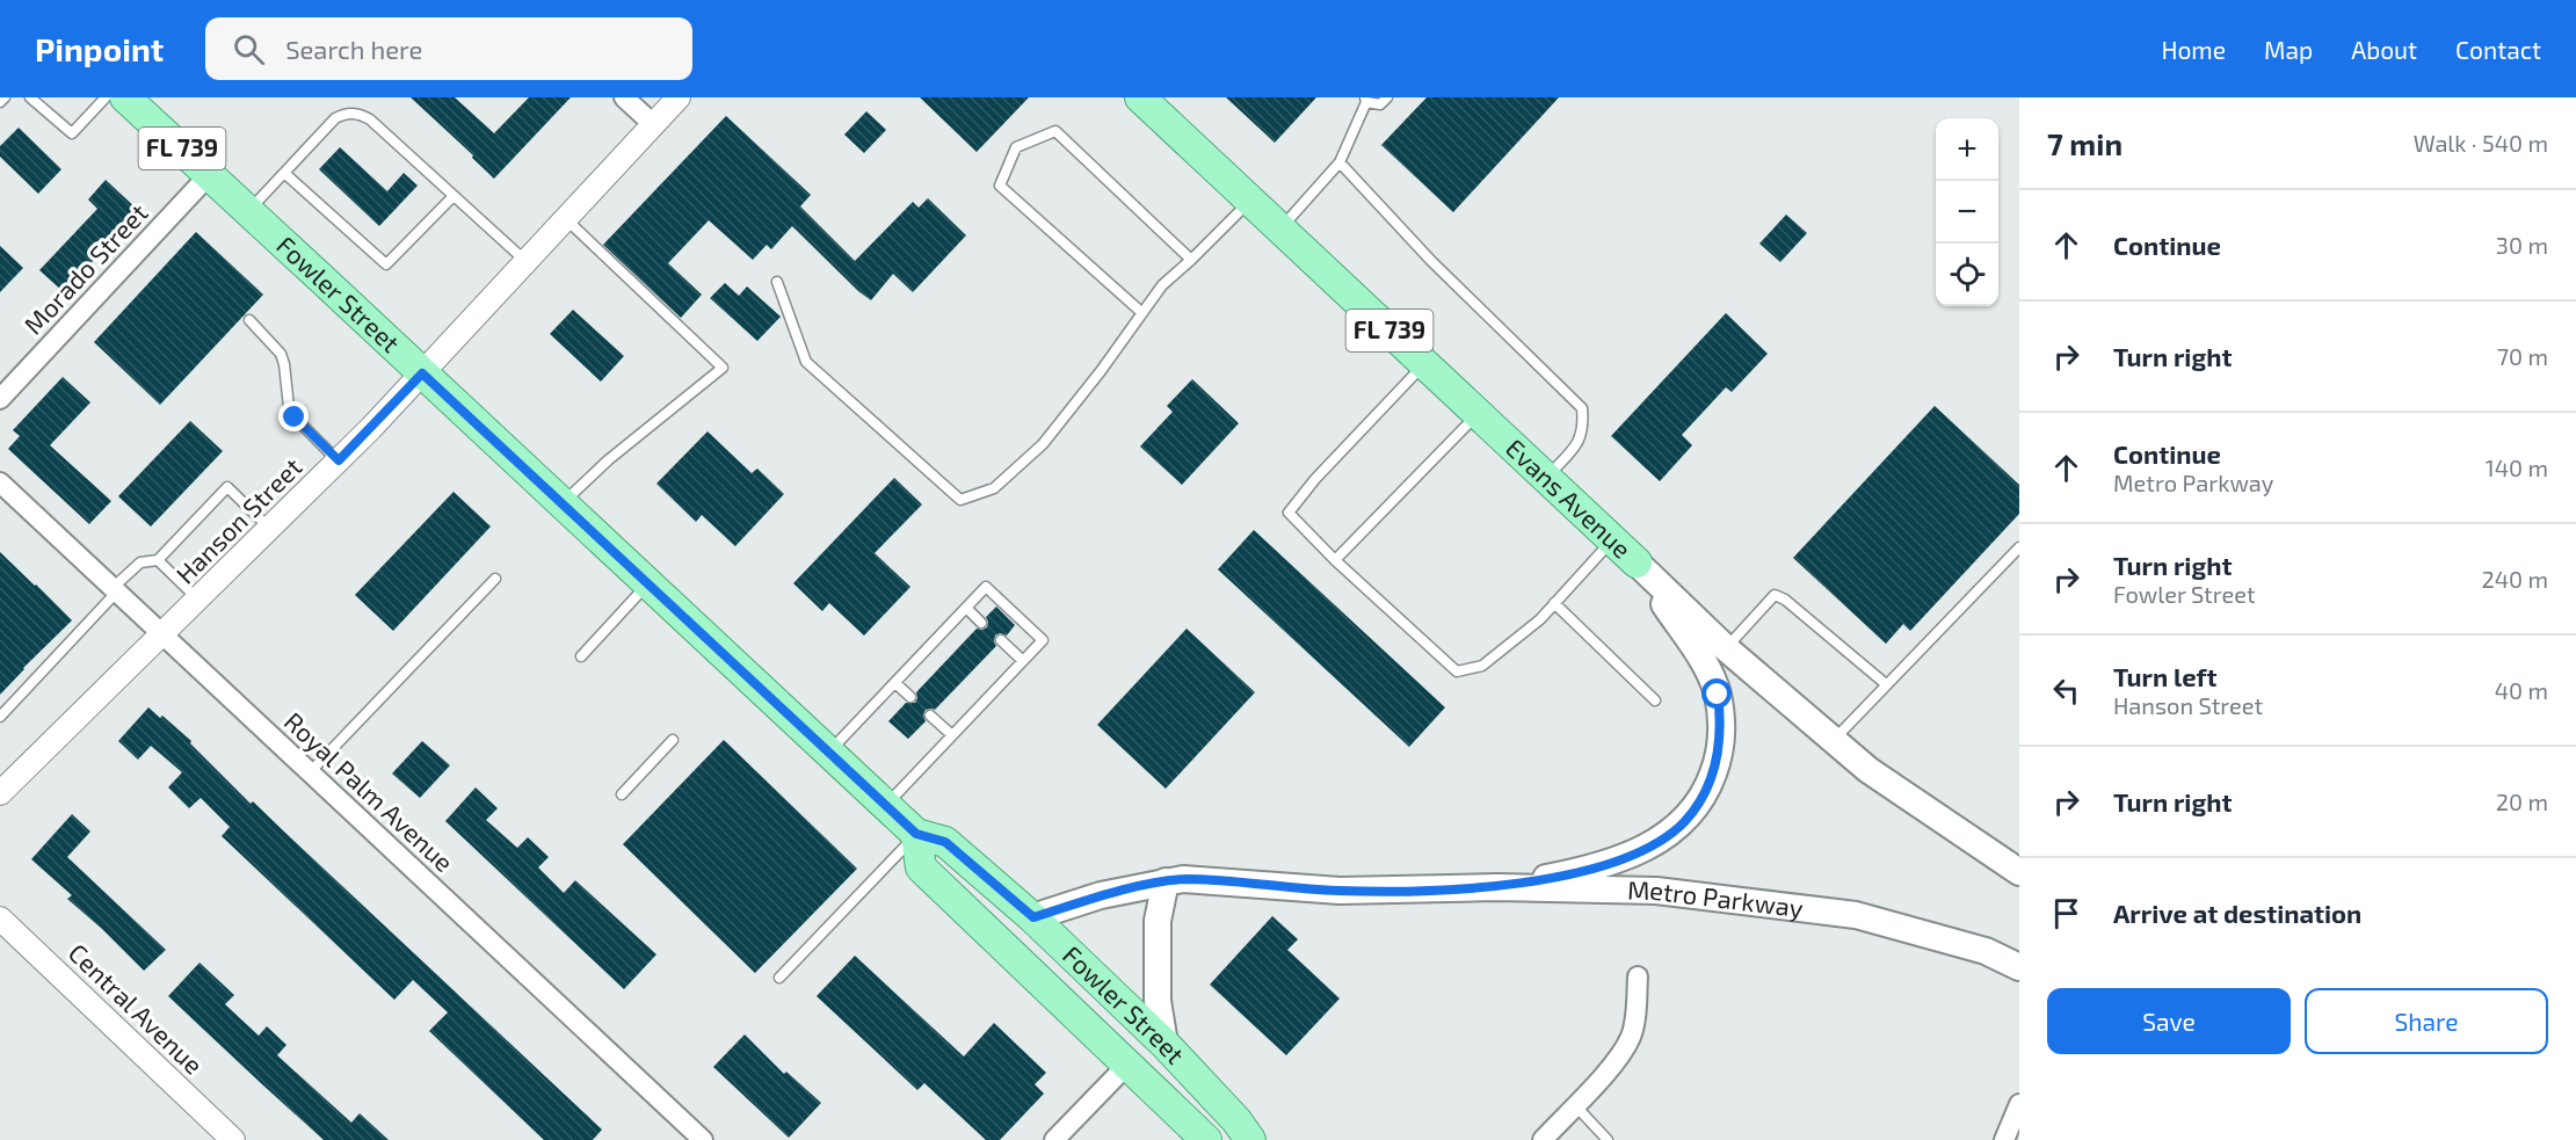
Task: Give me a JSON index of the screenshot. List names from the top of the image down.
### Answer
{
  "streets": {
    "main road": [
      "FL 739",
      "Fowler Street",
      "Evans Avenue",
      "Metro Parkway"
    ],
    "street": [
      "Morado Street",
      "Hanson Street",
      "Royal Palm Avenue",
      "Central Avenue"
    ]
  },
  "crossings": [
    ["Morado Street", "Fowler Street"],
    ["Fowler Street", "Hanson Street"],
    ["Fowler Street", "Metro Parkway"],
    ["Hanson Street", "Royal Palm Avenue"]
  ],
  "page": {
    "header": "Pinpoint",
    "search": "Search here",
    "nav": [
      "Home",
      "Map",
      "About",
      "Contact"
    ],
    "heading": ["7 min", "Walk · 540 m"],
    "map_buttons": ["+", "−"],
    "list": [
      ["Continue", "30 m"],
      ["Turn right", "70 m"],
      ["Continue", "Metro Parkway", "140 m"],
      ["Turn right", "Fowler Street", "240 m"],
      ["Turn left", "Hanson Street", "40 m"],
      ["Turn right", "20 m"],
      "Arrive at destination"
    ],
    "buttons": ["Save", "Share"]
  }
}
